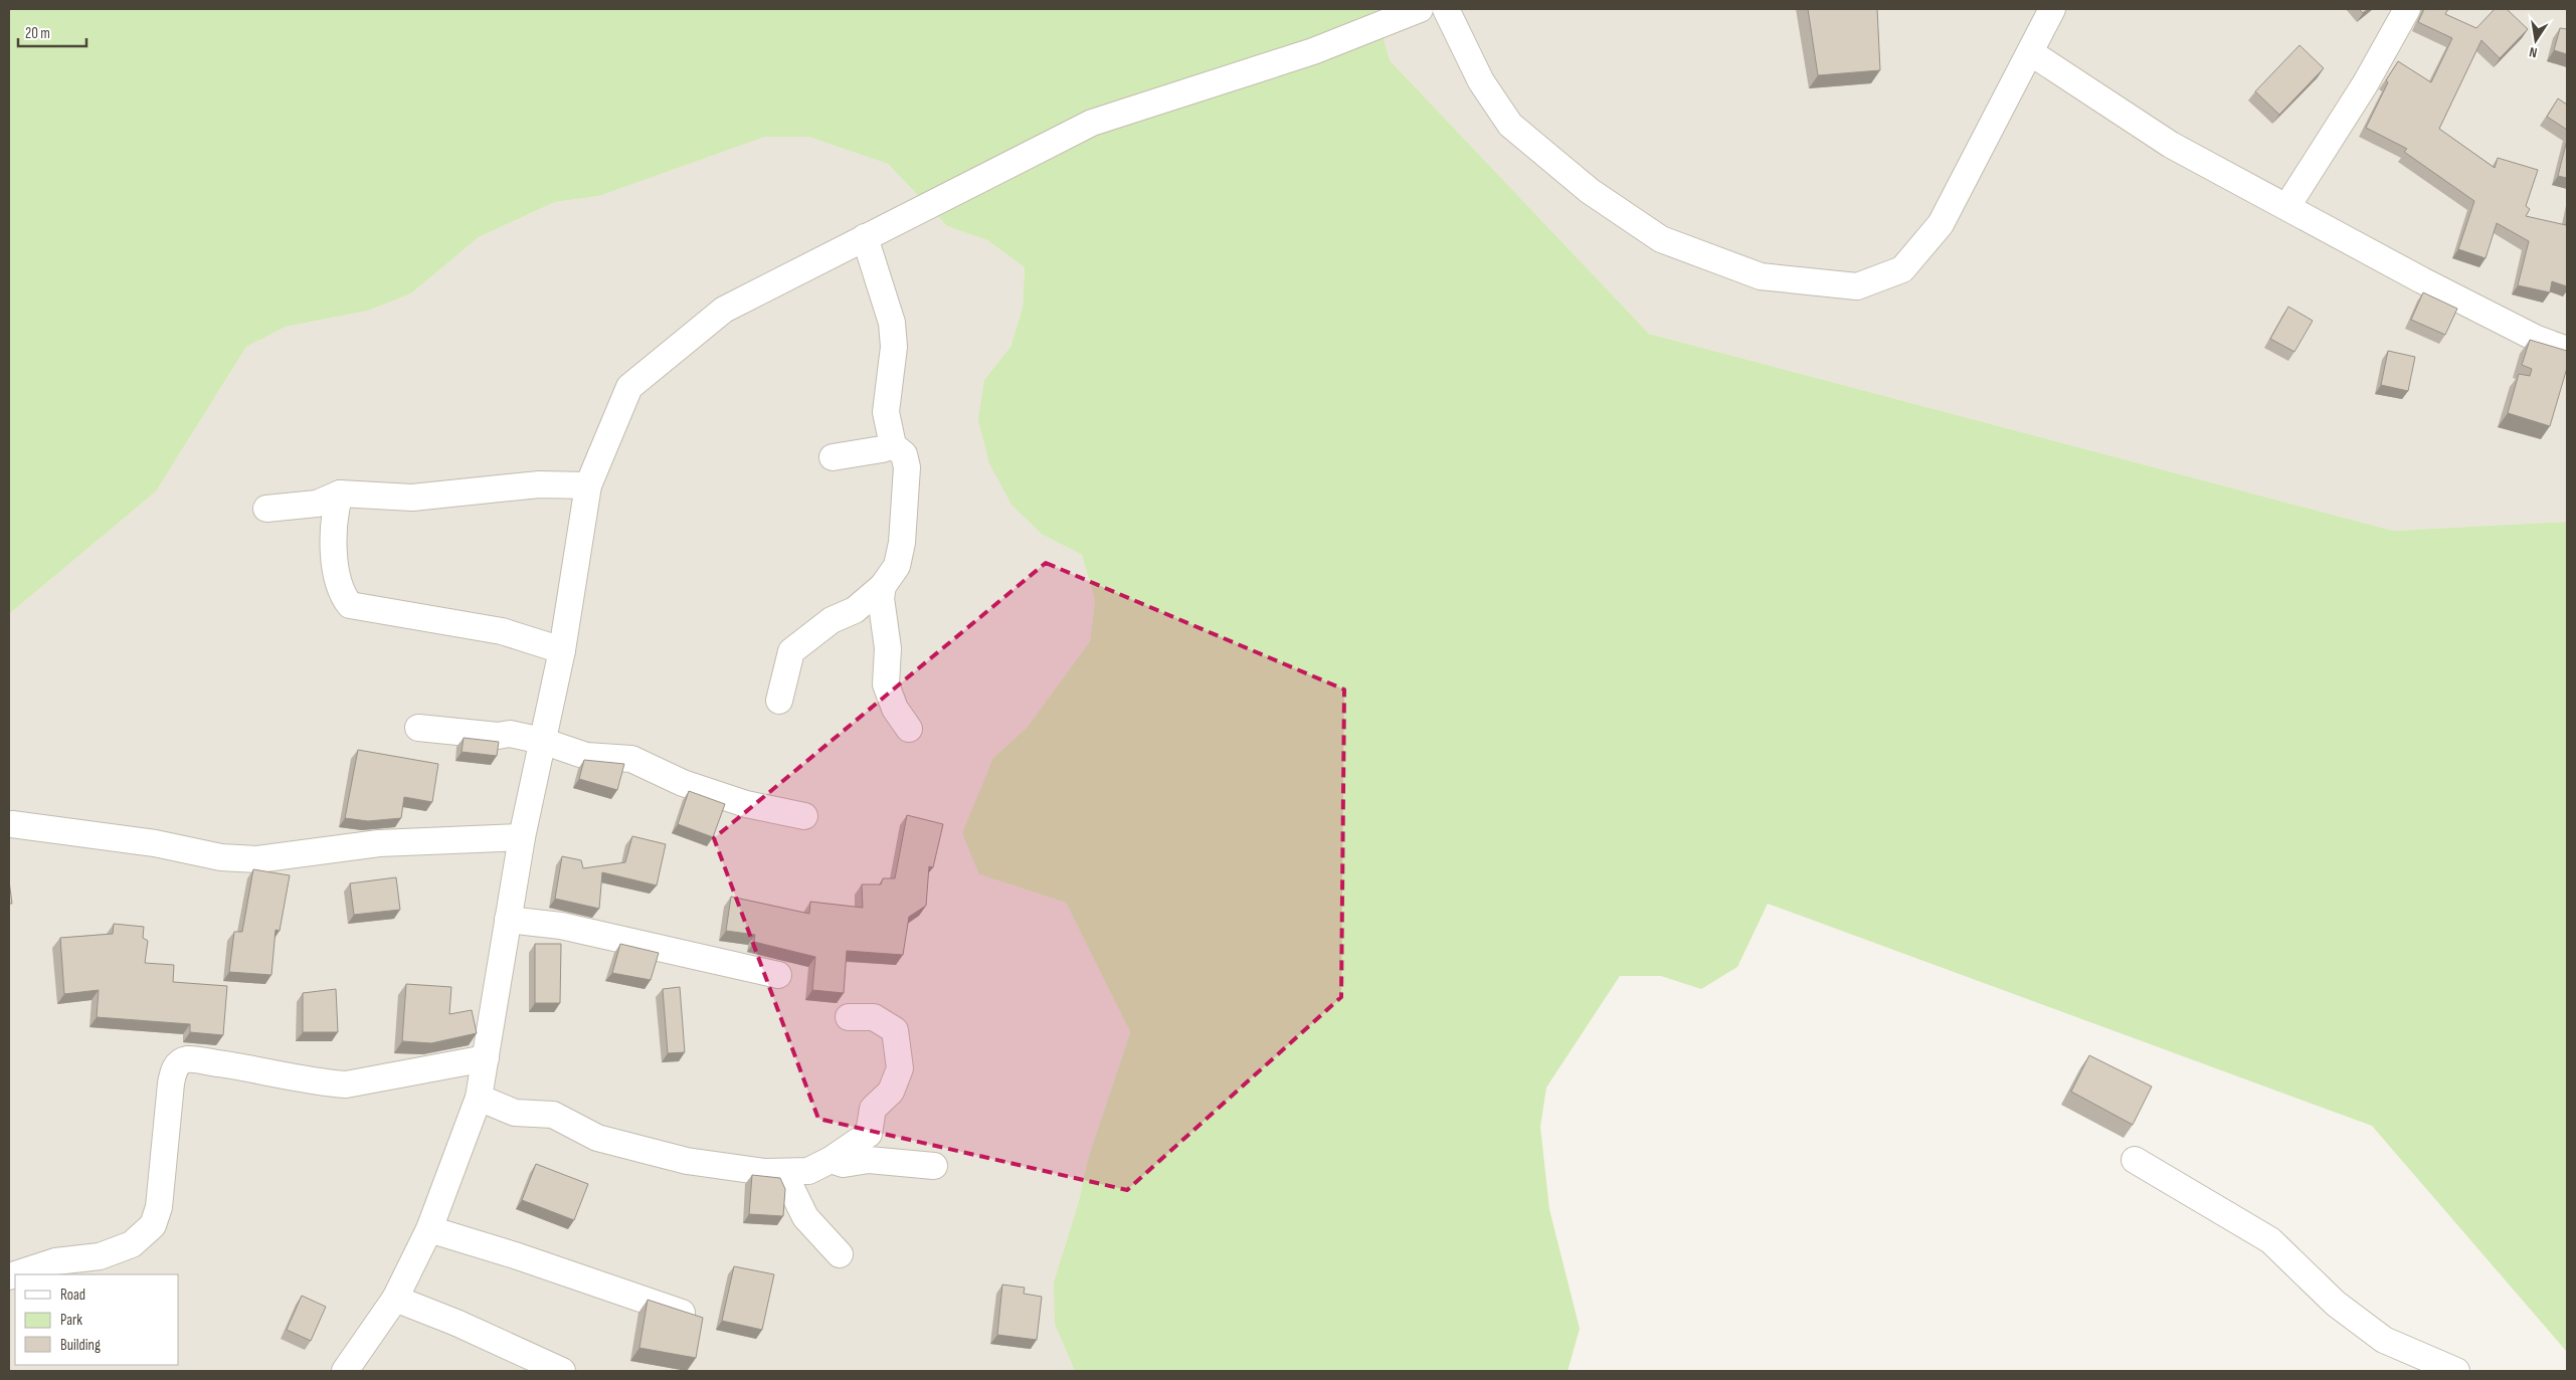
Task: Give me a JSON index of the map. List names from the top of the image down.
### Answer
{
  "legend": ["Road", "Park", "Building"],
  "scale_bar": "20 m",
  "north": "bottom"
}
